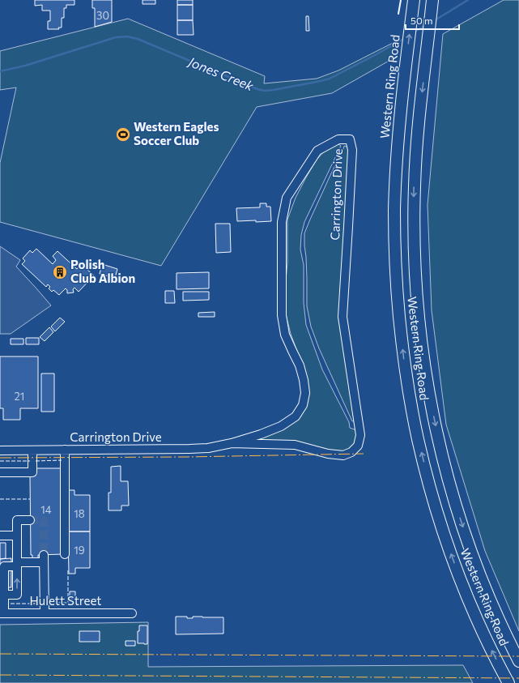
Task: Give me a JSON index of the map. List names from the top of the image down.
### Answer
{
  "streets": {
    "highway": ["Western Ring Road"],
    "street": ["Carrington Drive", "Hulett Street"]
  },
  "water": ["Jones Creek"],
  "places": {
    "sports": ["Western Eagles Soccer Club"],
    "building": ["Polish Club Albion"]
  },
  "house_numbers": [
    "30",
    "21",
    "14",
    "18",
    "19"
  ],
  "scale_bar": "50 m"
}
